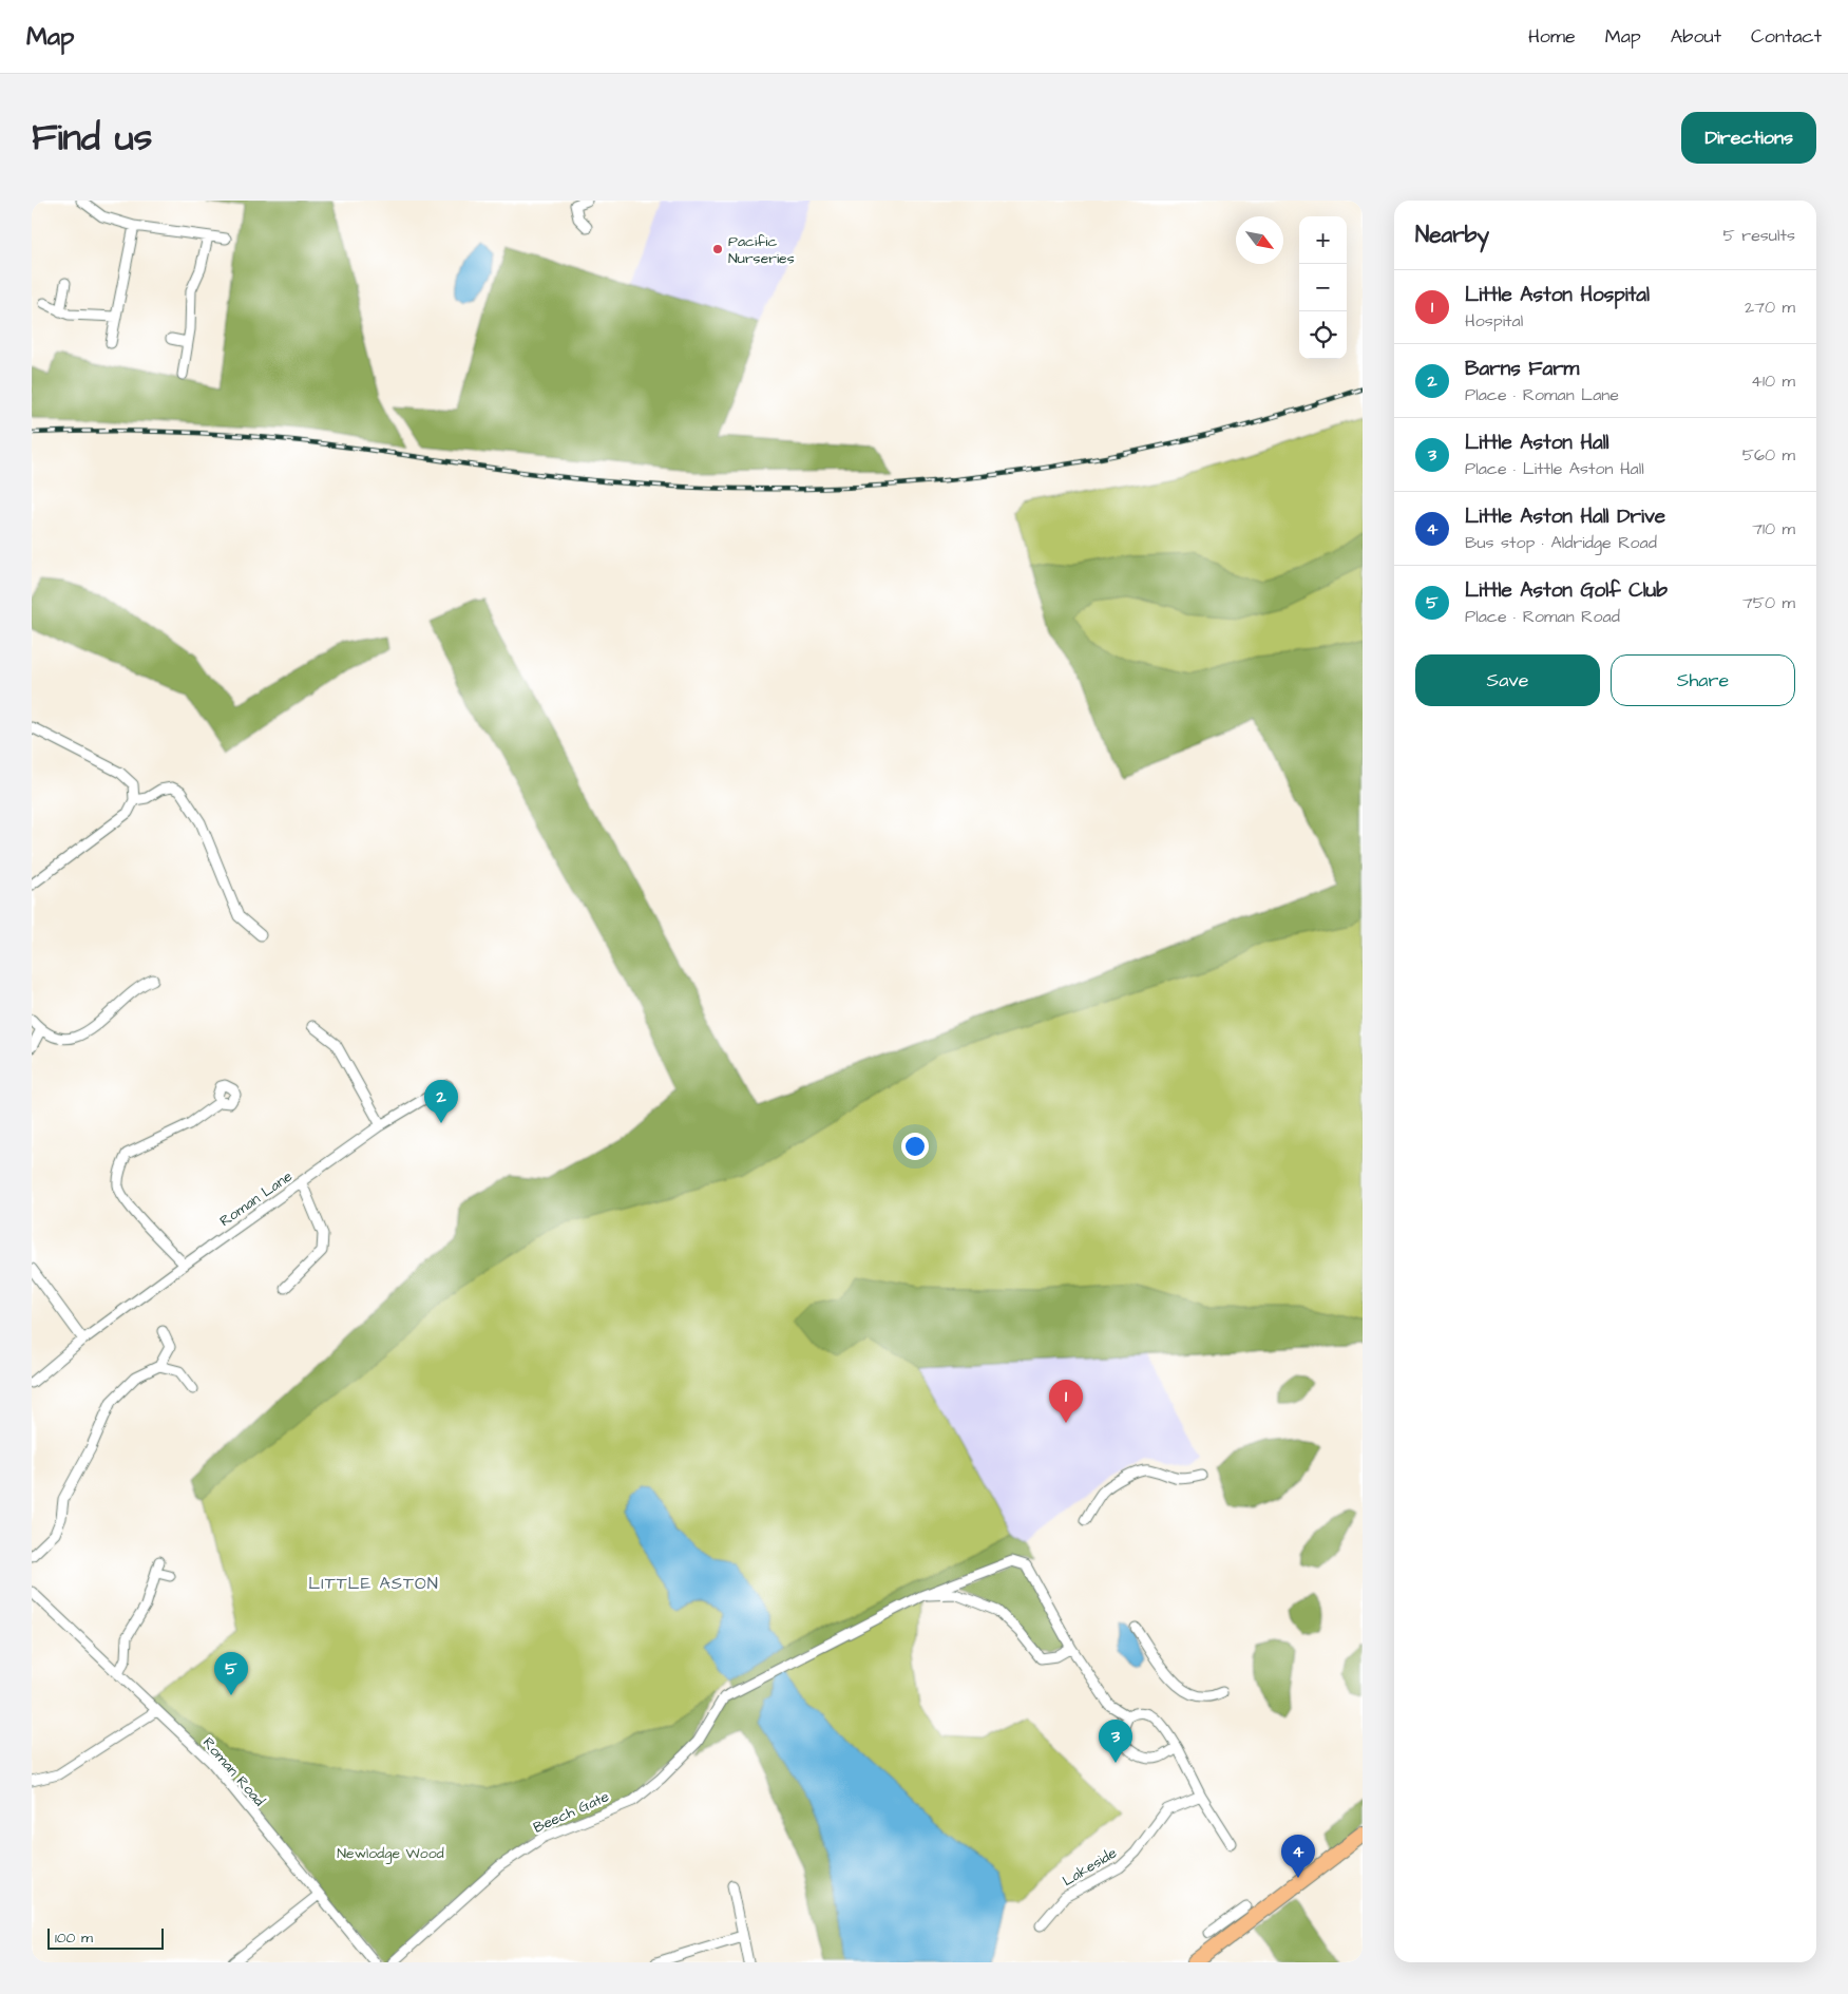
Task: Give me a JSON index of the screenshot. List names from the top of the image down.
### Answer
{
  "streets": {
    "street": [
      "Roman Lane",
      "Roman Road",
      "Beech Gate",
      "Lakeside"
    ]
  },
  "districts": ["LITTLE ASTON"],
  "parks": ["Newlodge Wood"],
  "places": ["Pacific Nurseries"],
  "scale_bar": "100 m",
  "north": "bottom right",
  "page": {
    "header": "Map",
    "nav": [
      "Home",
      "Map",
      "About",
      "Contact"
    ],
    "title": "Find us",
    "buttons": [
      "Directions",
      ["Save", "Share"]
    ],
    "heading": ["Nearby", "5 results"],
    "map_buttons": ["+", "−"],
    "list": [
      {
        "mark": "1",
        "name": "Little Aston Hospital",
        "note": "Hospital",
        "value": "270 m"
      },
      {
        "mark": "2",
        "name": "Barns Farm",
        "note": "Place · Roman Lane",
        "value": "410 m"
      },
      {
        "mark": "3",
        "name": "Little Aston Hall",
        "note": "Place · Little Aston Hall",
        "value": "560 m"
      },
      {
        "mark": "4",
        "name": "Little Aston Hall Drive",
        "note": "Bus stop · Aldridge Road",
        "value": "710 m"
      },
      {
        "mark": "5",
        "name": "Little Aston Golf Club",
        "note": "Place · Roman Road",
        "value": "750 m"
      }
    ],
    "pins": [
      "2",
      "1",
      "5",
      "3",
      "4"
    ],
    "scale": "100 m"
  }
}
